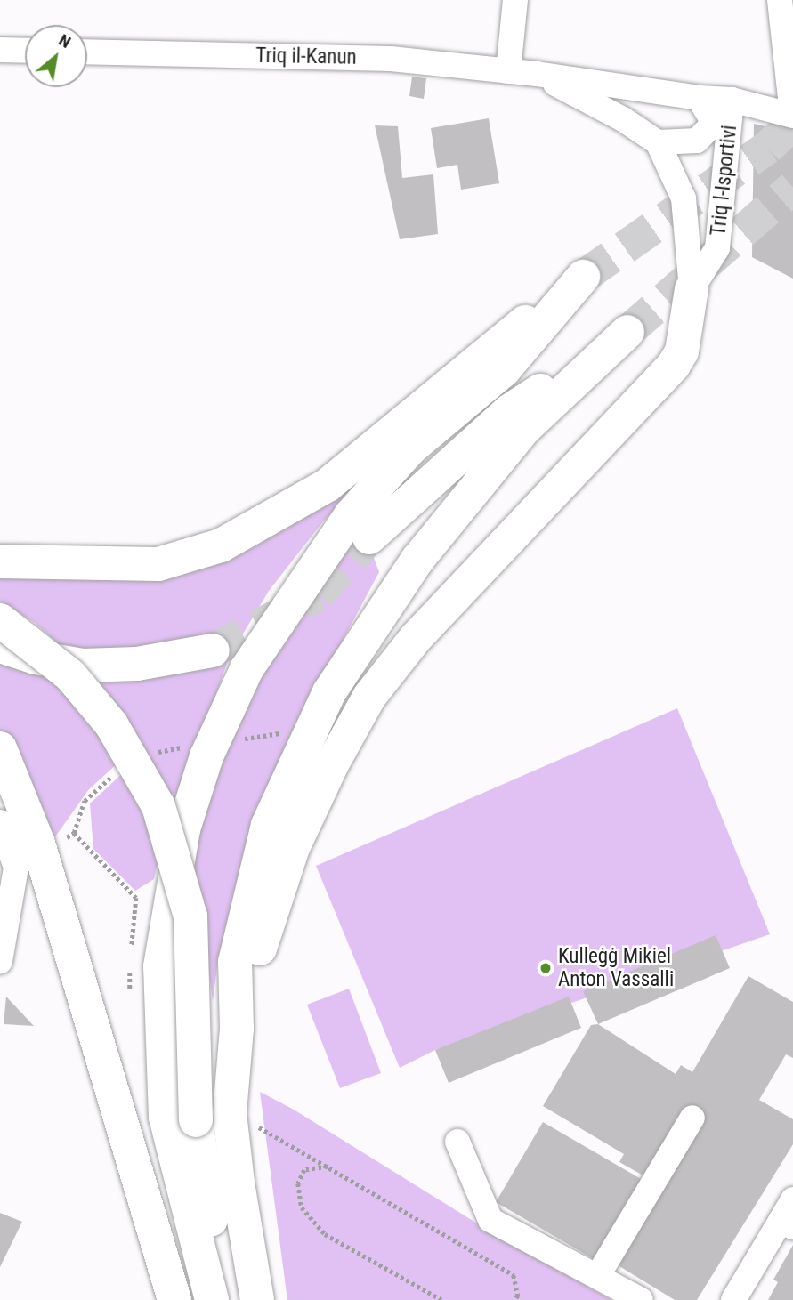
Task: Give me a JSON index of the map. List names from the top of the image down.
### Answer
{
  "streets": {
    "street": ["Triq il-Kanun", "Triq l-Isportivi"]
  },
  "crossings": [
    ["Triq il-Kanun", "Triq l-Isportivi"]
  ],
  "places": ["Kulleġġ Mikiel Anton Vassalli"],
  "north": "top right"
}
